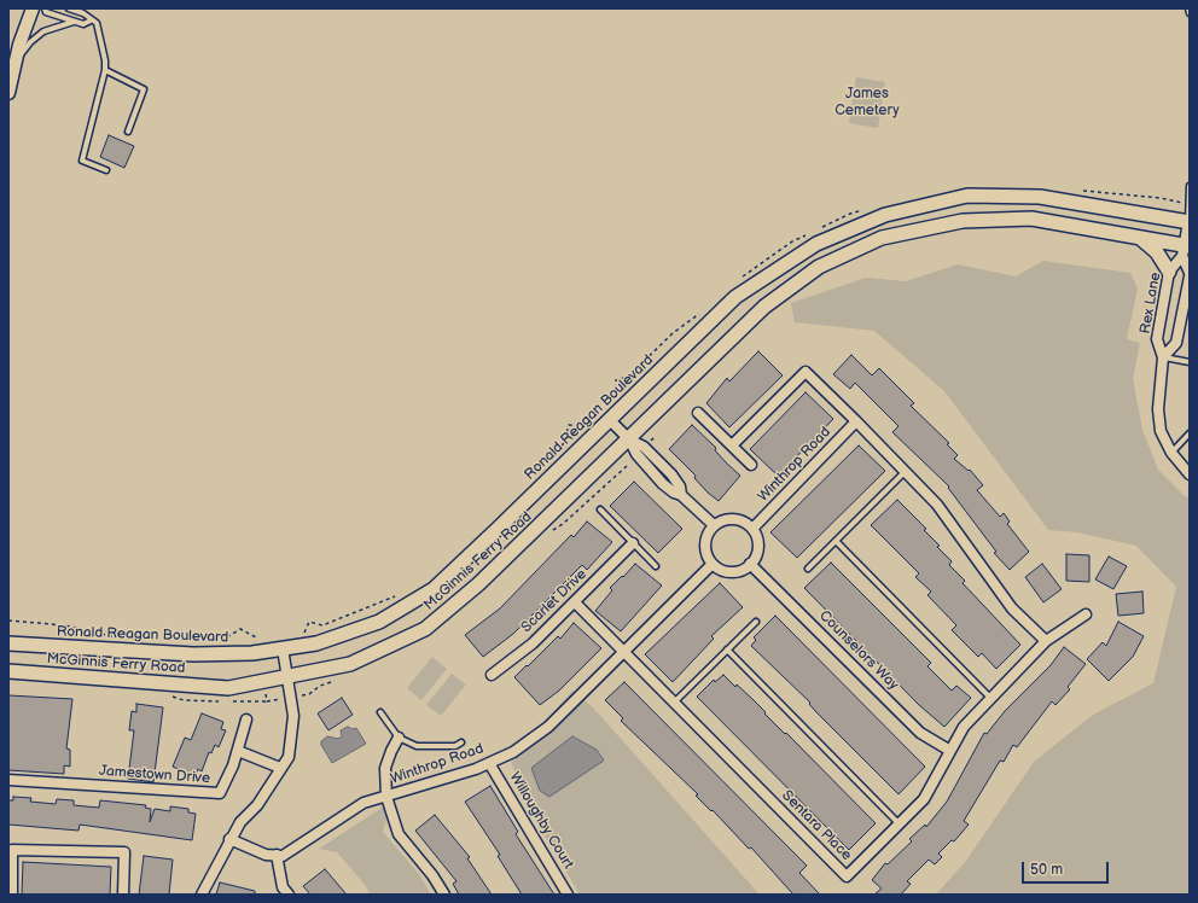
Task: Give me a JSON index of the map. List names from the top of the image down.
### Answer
{
  "streets": {
    "main road": ["Ronald Reagan Boulevard", "McGinnis Ferry Road"],
    "street": [
      "Rex Lane",
      "Winthrop Road",
      "Scarlet Drive",
      "Counselors Way",
      "Jamestown Drive",
      "Willoughby Court",
      "Sentara Place"
    ]
  },
  "crossings": [
    ["Rex Lane", "Ronald Reagan Boulevard"],
    ["Winthrop Road", "Counselors Way"],
    ["Winthrop Road", "Willoughby Court"],
    ["Winthrop Road", "Sentara Place"],
    ["Scarlet Drive", "Sentara Place"],
    ["Counselors Way", "Sentara Place"]
  ],
  "parks": ["James Cemetery"],
  "scale_bar": "50 m"
}
